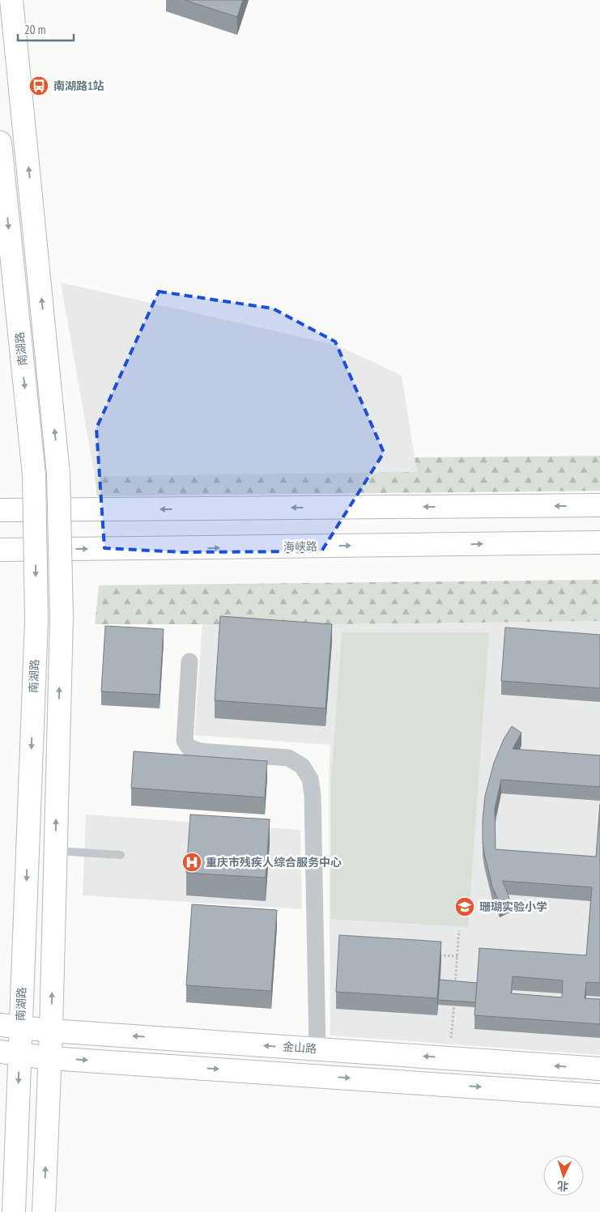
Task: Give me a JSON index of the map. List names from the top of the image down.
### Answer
{
  "streets": {
    "main road": ["南湖路", "海峡路", "金山路"]
  },
  "crossings": [
    ["南湖路", "金山路"]
  ],
  "places": {
    "bus stop": ["南湖路1站"],
    "hospital": ["重庆市残疾人综合服务中心"],
    "school or university": ["珊瑚实验小学"]
  },
  "scale_bar": "20 m",
  "north": "bottom"
}
